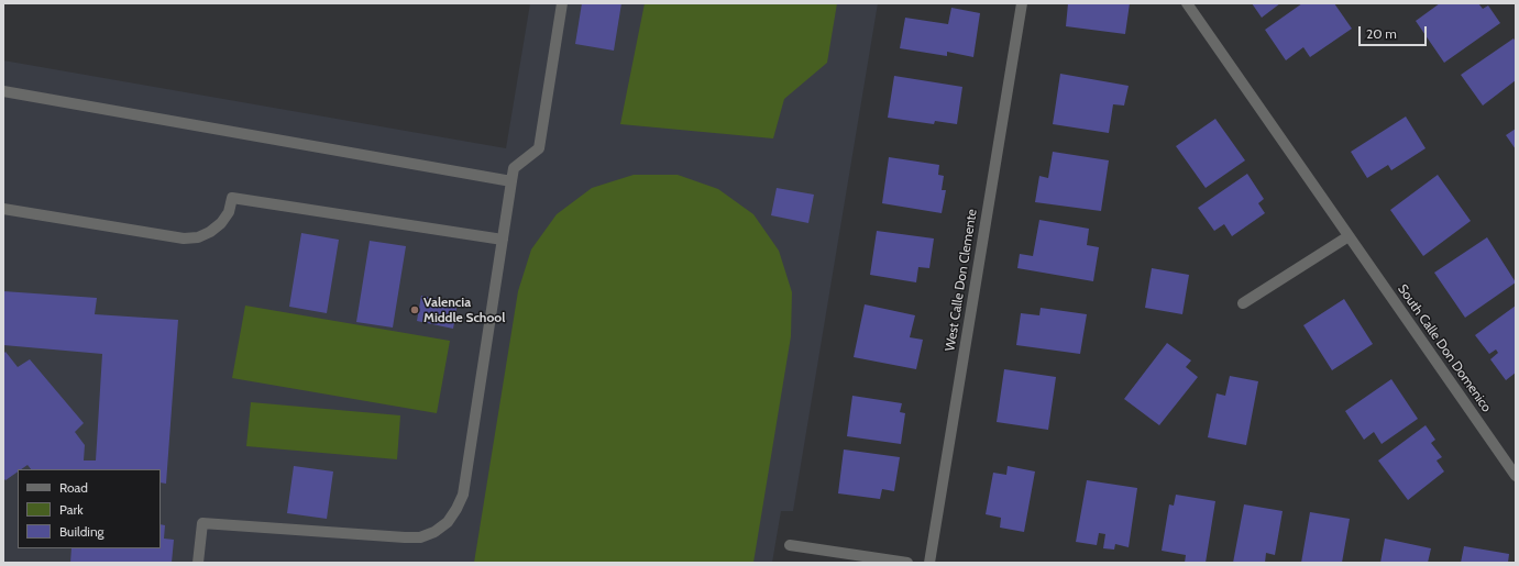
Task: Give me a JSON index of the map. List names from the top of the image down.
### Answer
{
  "streets": {
    "street": ["West Calle Don Clemente", "South Calle Don Domenico"]
  },
  "places": ["Valencia Middle School"],
  "legend": ["Road", "Park", "Building"],
  "scale_bar": "20 m"
}
